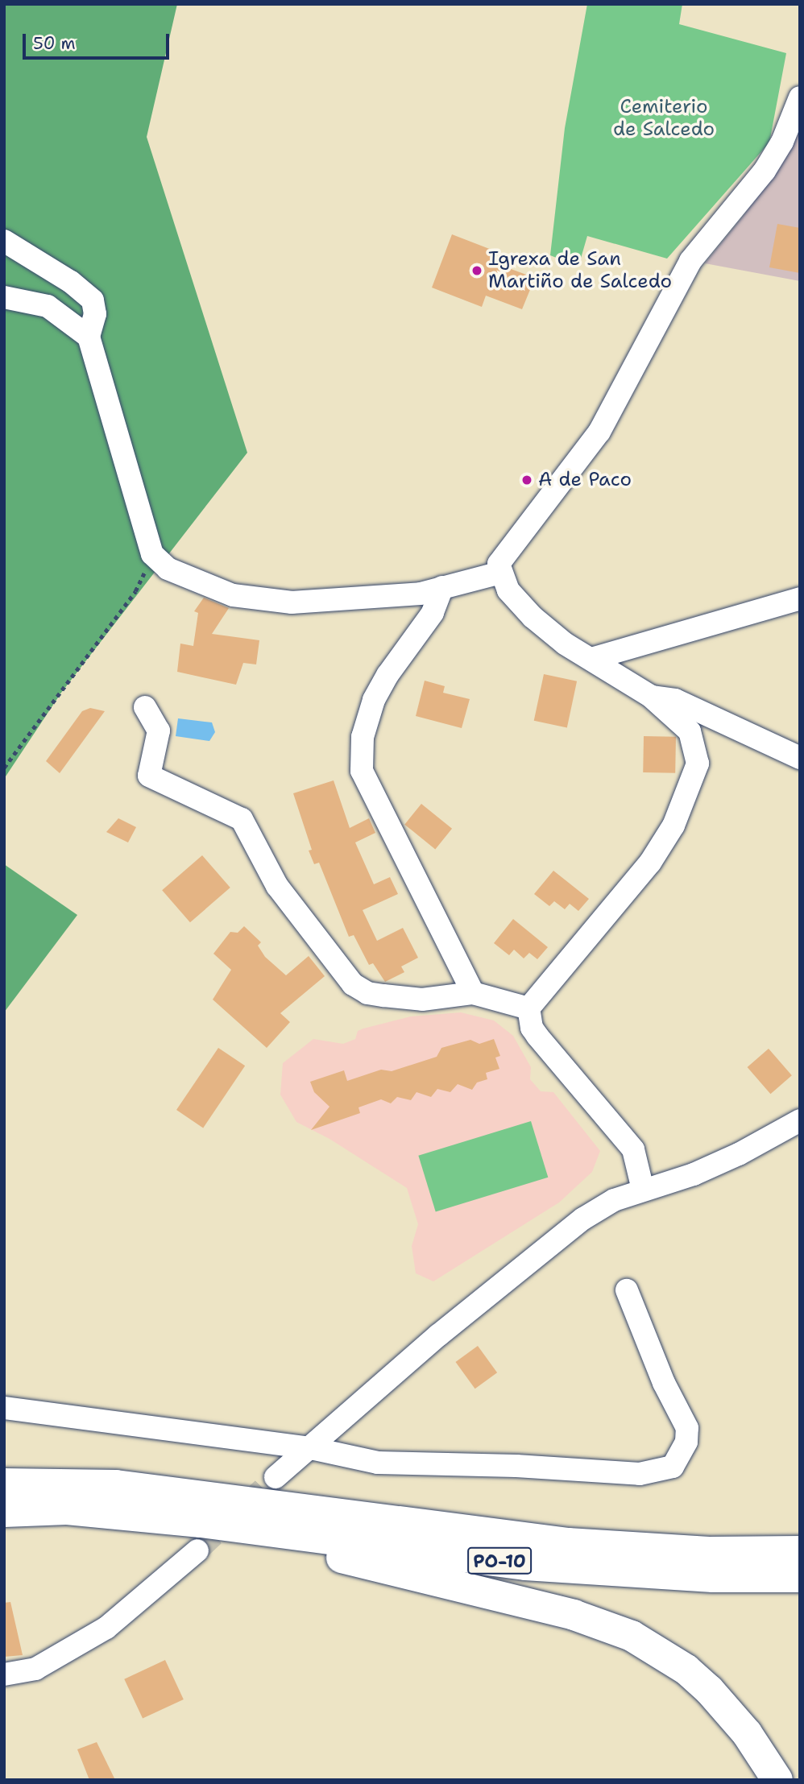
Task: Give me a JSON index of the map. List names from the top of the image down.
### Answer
{
  "streets": {
    "highway": ["PO-10"]
  },
  "parks": ["Cemiterio de Salcedo"],
  "places": ["Igrexa de San Martiño de Salcedo", "A de Paco"],
  "scale_bar": "50 m"
}
